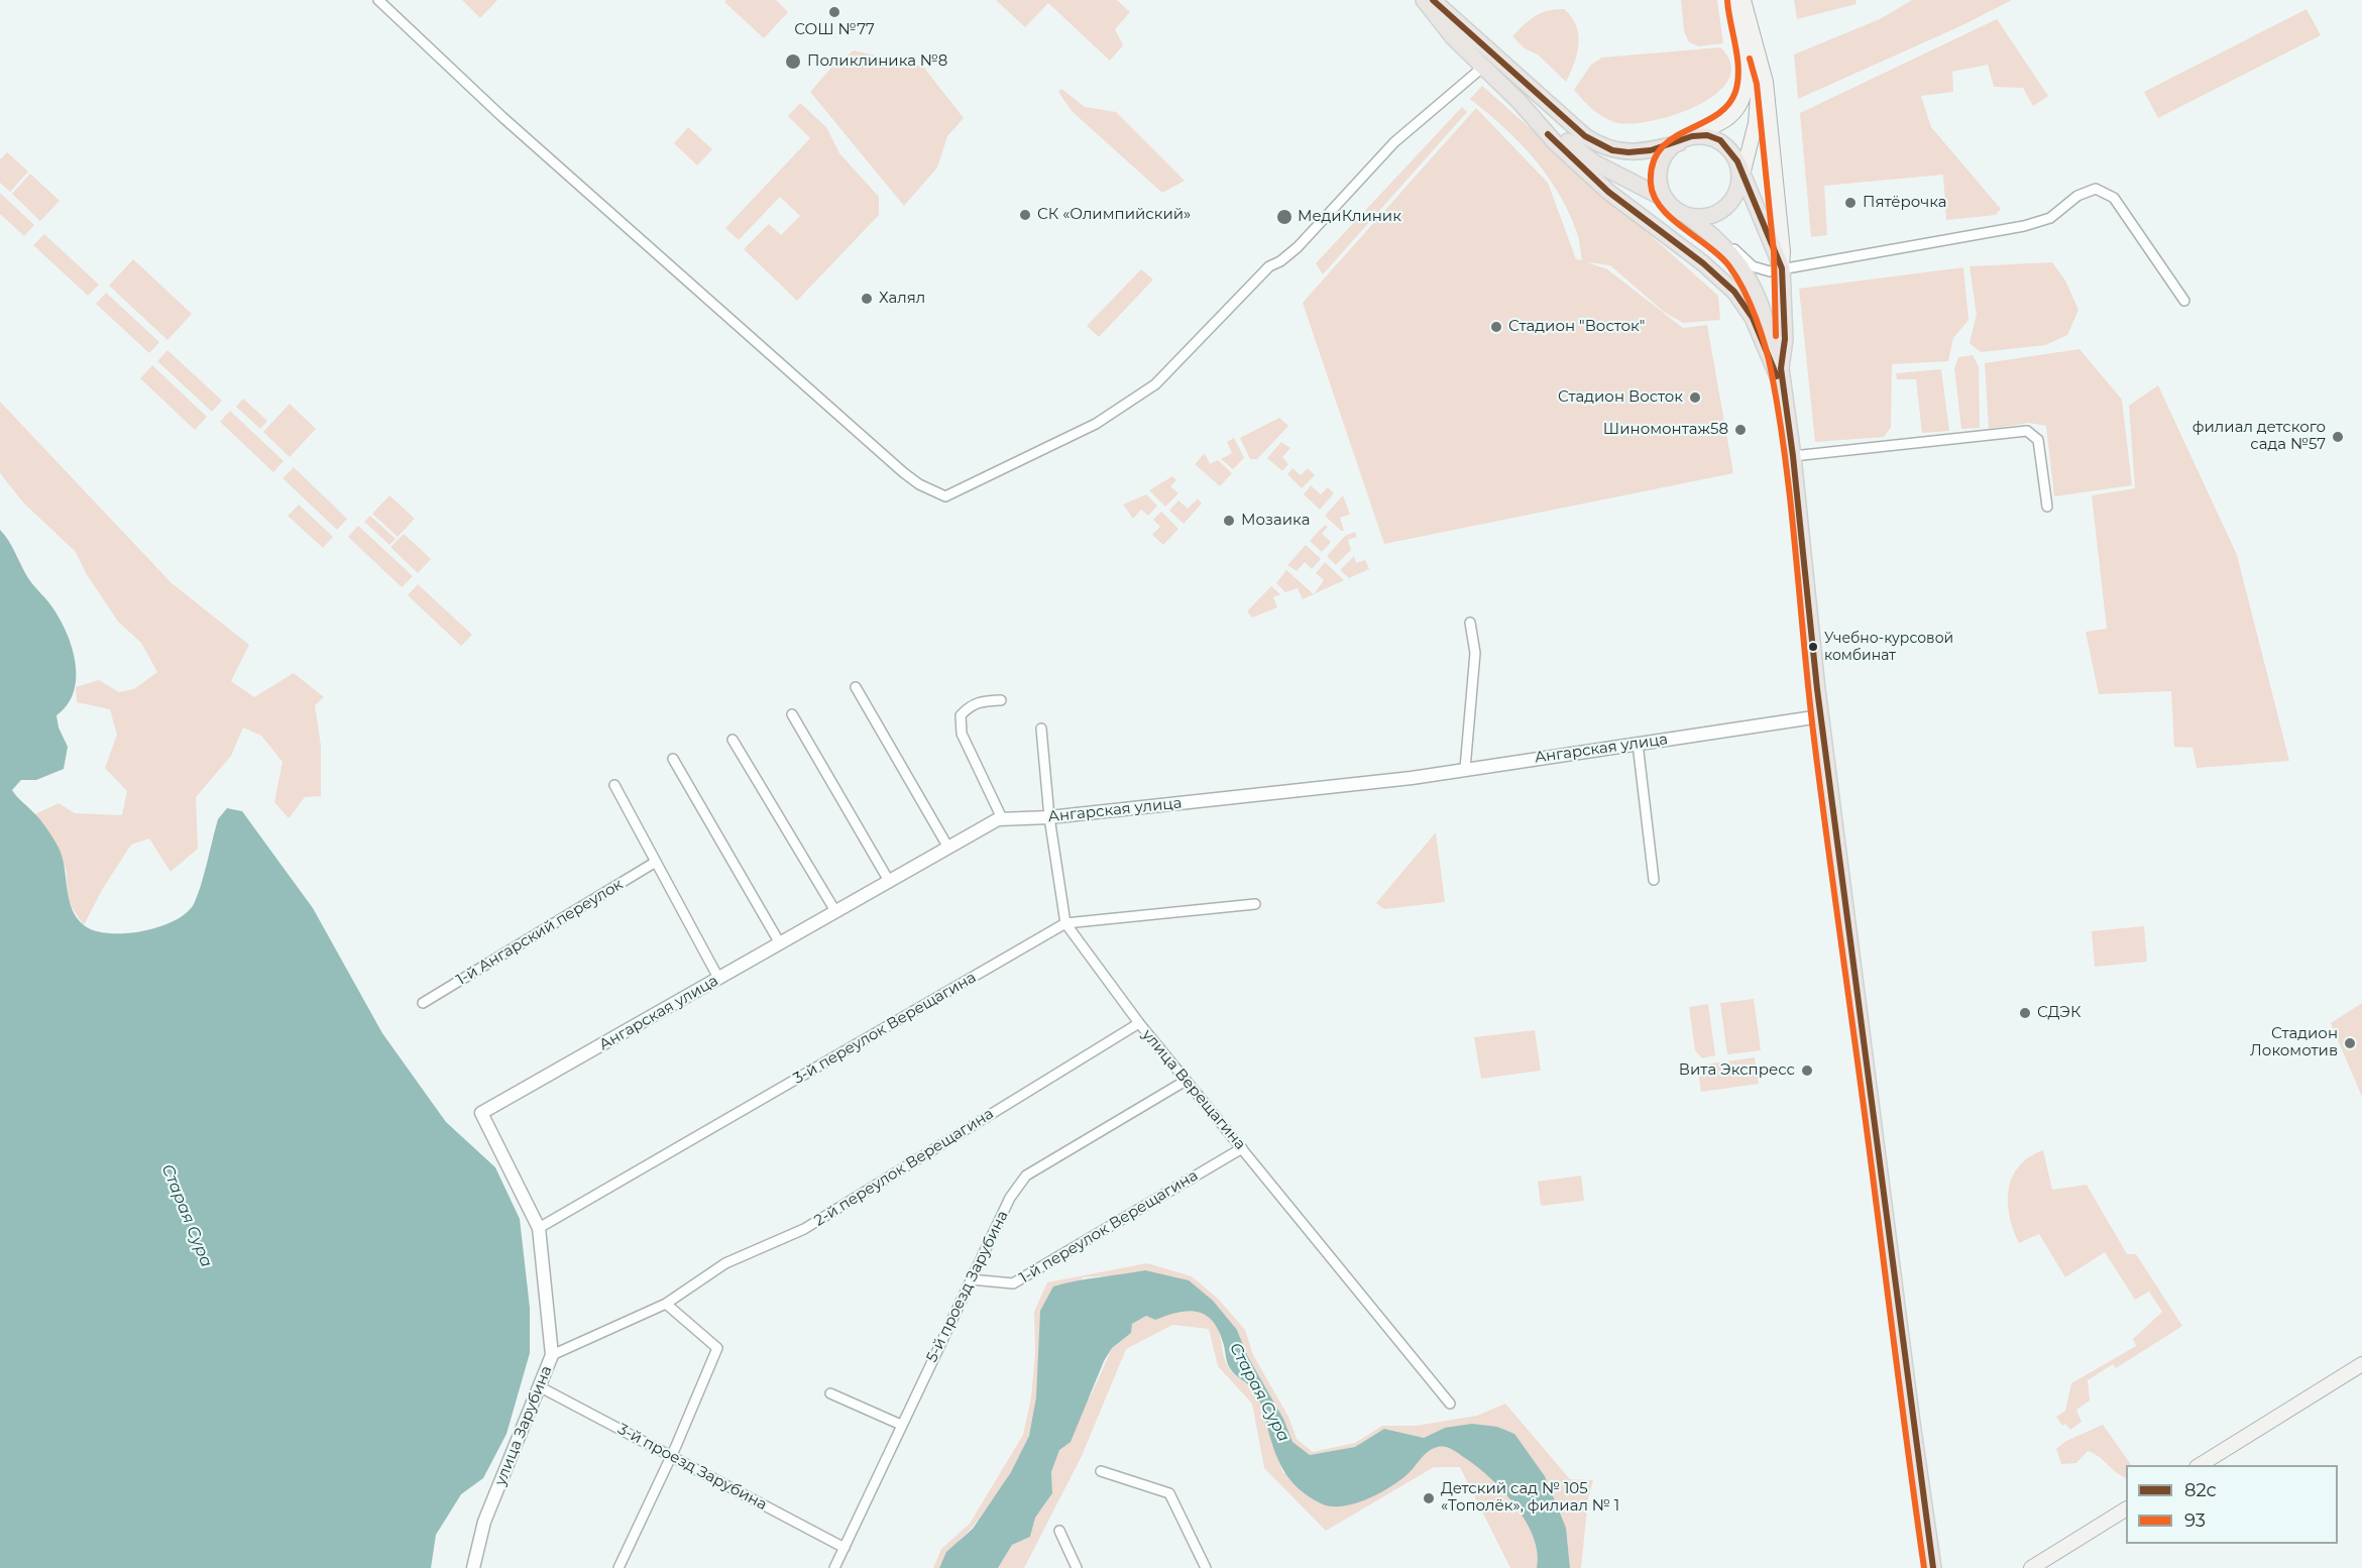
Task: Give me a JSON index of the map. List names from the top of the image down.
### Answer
{
  "streets": {
    "street": [
      "Ангарская улица",
      "1-й Ангарский переулок",
      "3-й переулок Верещагина",
      "улица Верещагина",
      "2-й переулок Верещагина",
      "1-й переулок Верещагина",
      "5-й проезд Зарубина",
      "улица Зарубина",
      "3-й проезд Зарубина"
    ]
  },
  "crossings": [
    ["Ангарская улица", "улица Верещагина"],
    ["Ангарская улица", "улица Зарубина"],
    ["3-й переулок Верещагина", "улица Верещагина"],
    ["3-й переулок Верещагина", "улица Зарубина"],
    ["улица Верещагина", "2-й переулок Верещагина"],
    ["улица Верещагина", "1-й переулок Верещагина"],
    ["улица Верещагина", "5-й проезд Зарубина"],
    ["2-й переулок Верещагина", "улица Зарубина"],
    ["1-й переулок Верещагина", "5-й проезд Зарубина"],
    ["5-й проезд Зарубина", "3-й проезд Зарубина"],
    ["улица Зарубина", "3-й проезд Зарубина"]
  ],
  "water": ["Старая Сура"],
  "places": [
    "СОШ №77",
    "Поликлиника №8",
    "Пятёрочка",
    "СК «Олимпийский»",
    "МедиКлиник",
    "Халял",
    "Стадион \"Восток\"",
    "Стадион Восток",
    "Шиномонтаж58",
    "филиал детского сада №57",
    "Мозаика",
    "Учебно-курсовой комбинат",
    "СДЭК",
    "Стадион Локомотив",
    "Вита Экспресс",
    "Детский сад № 105 «Тополёк», филиал № 1"
  ],
  "lines": ["transit line 82с", "transit line 93"],
  "legend": ["82с", "93"]
}
